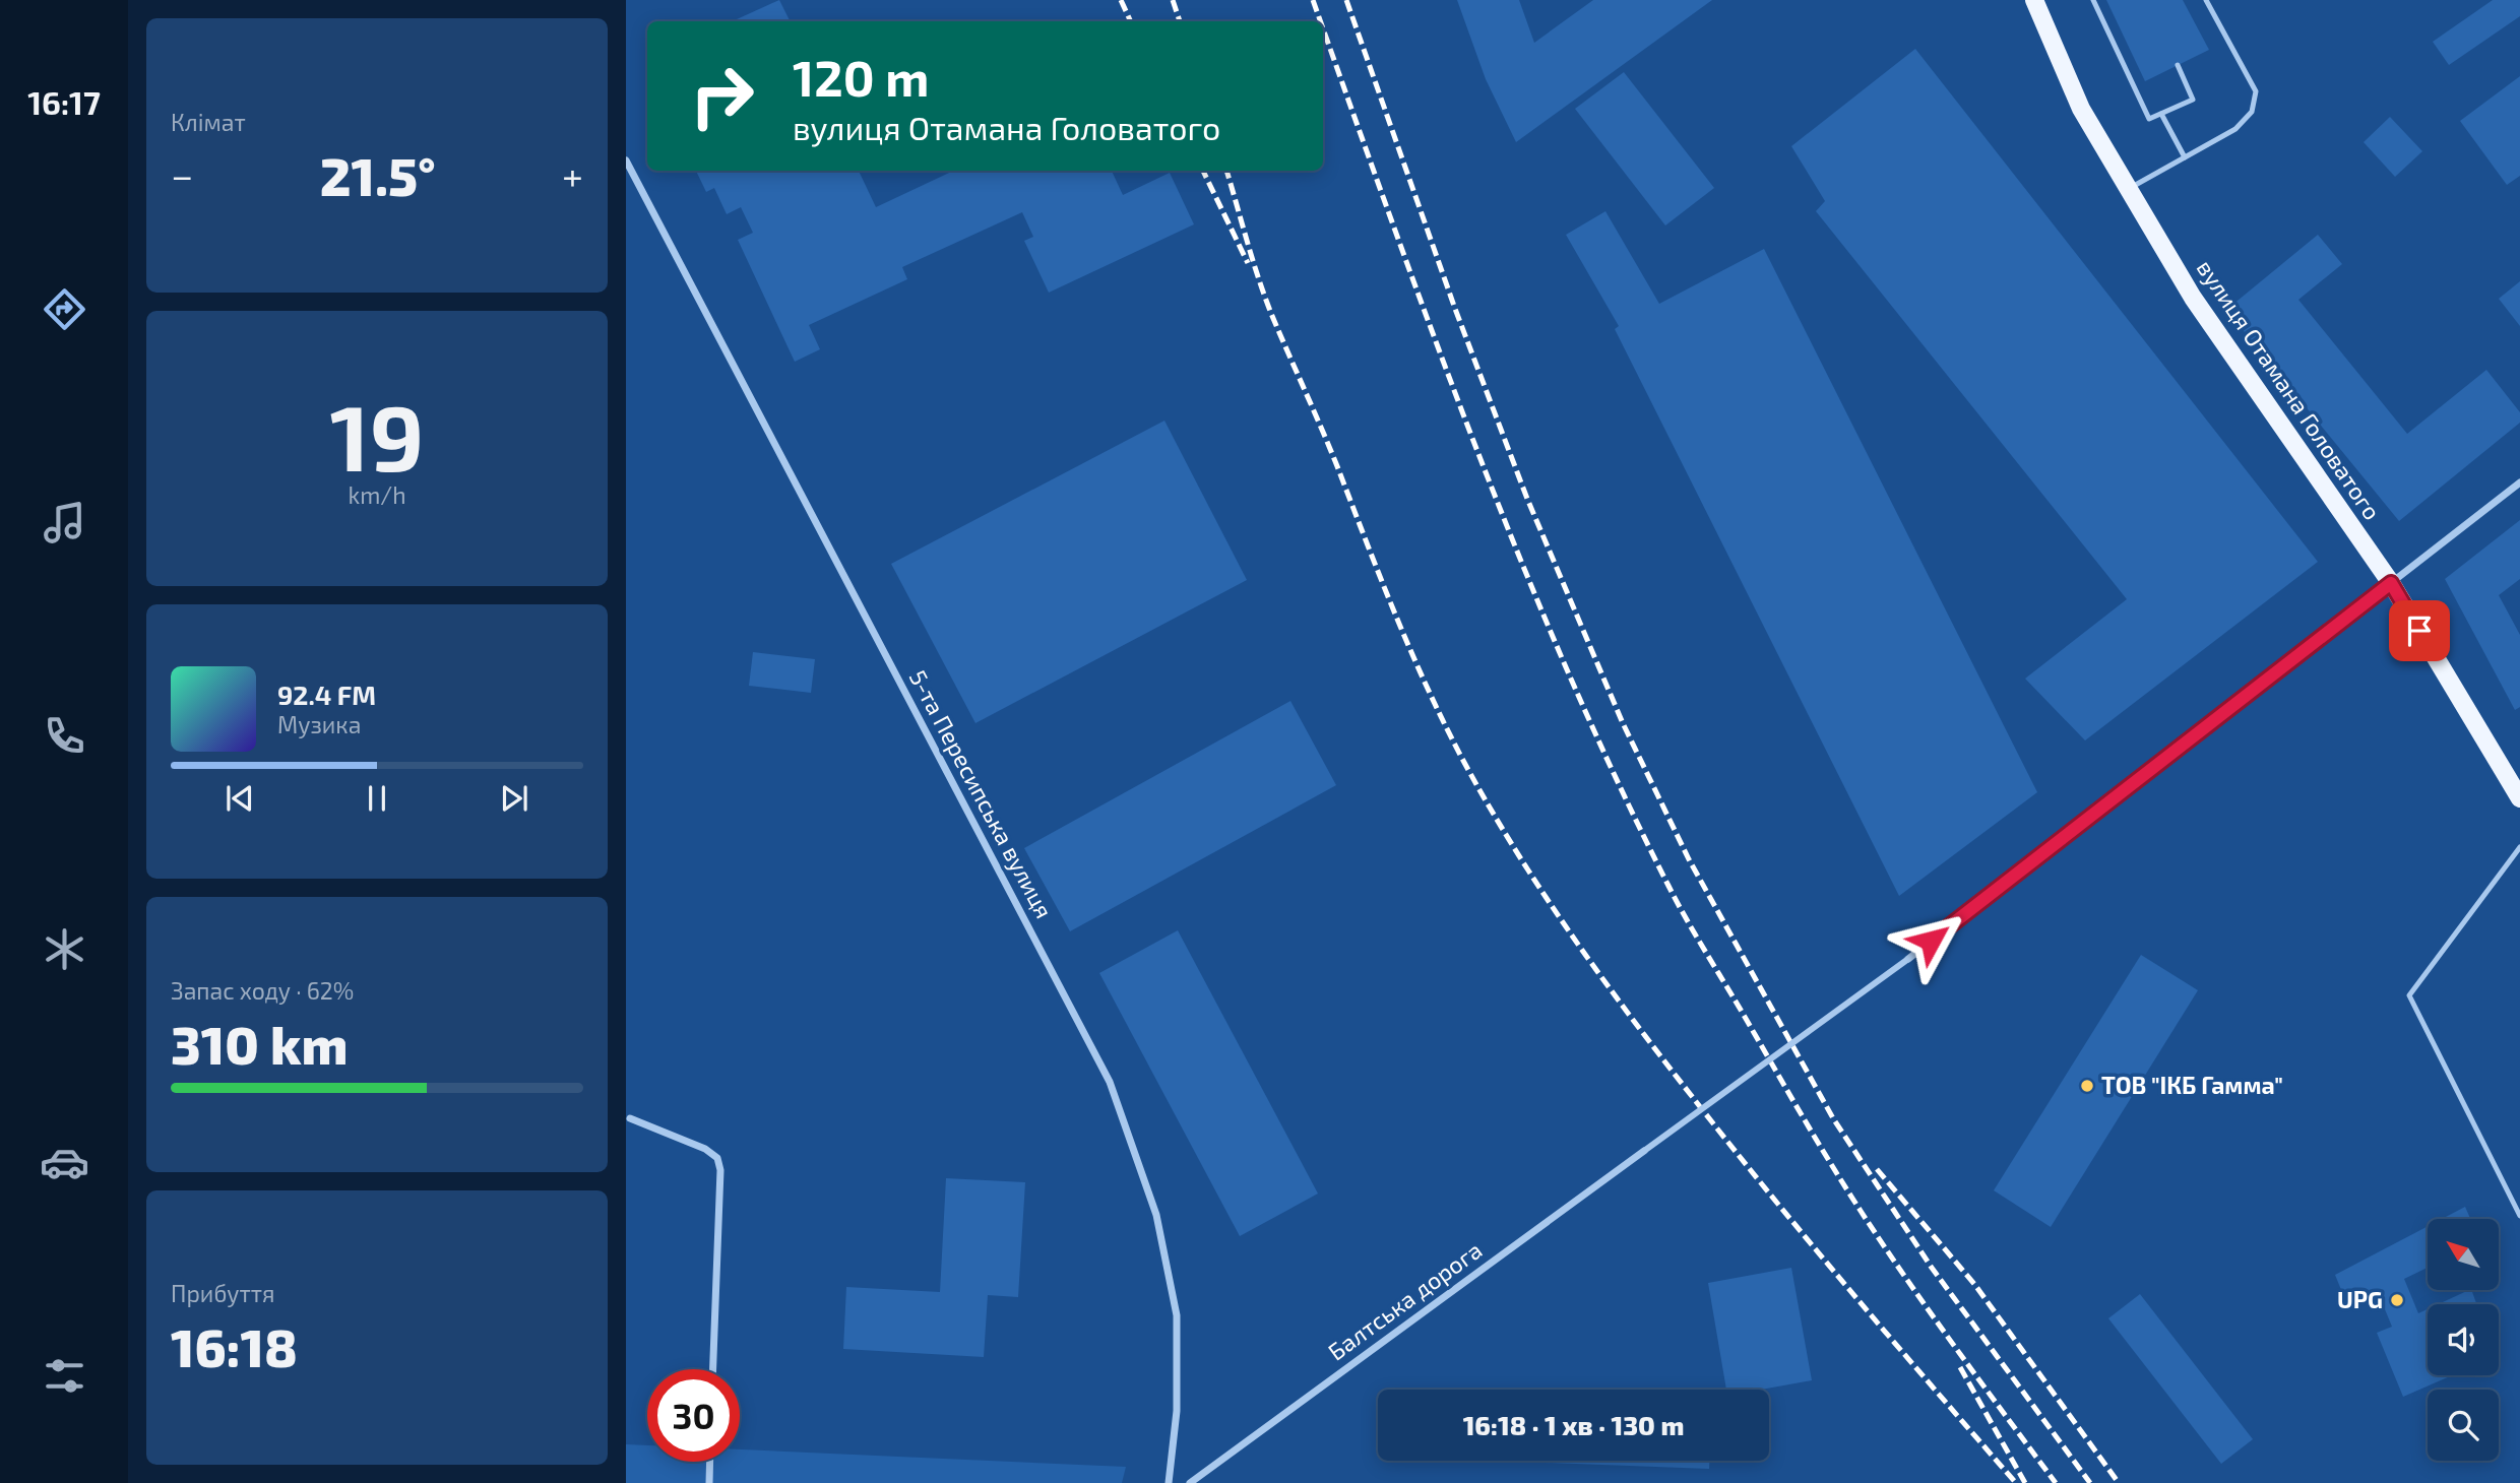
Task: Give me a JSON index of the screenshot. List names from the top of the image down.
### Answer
{
  "streets": {
    "main road": ["вулиця Отамана Головатого"],
    "street": ["5-та Пересипська вулиця", "Балтська дорога"]
  },
  "places": ["ТОВ \"ІКБ Гамма\"", "UPG"],
  "north": "top left",
  "page": {
    "tabs": "16:17",
    "tile": [
      "Клімат",
      ["19", "km/h"],
      ["Запас ходу · 62%", "310 km"],
      ["Прибуття", "16:18"]
    ],
    "turn": ["120 m", "вулиця Отамана Головатого"],
    "heat": ["−", "21.5°", "+"],
    "song": ["92.4 FM", "Музика"],
    "limit": "30",
    "trip": "16:18 · 1 хв · 130 m"
  }
}
